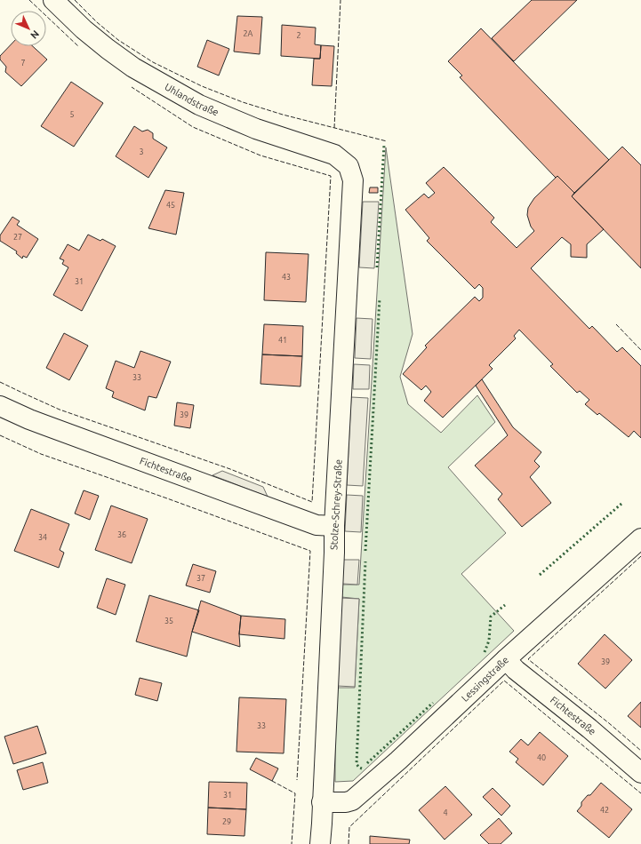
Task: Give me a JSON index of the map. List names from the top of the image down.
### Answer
{
  "streets": {
    "street": [
      "Uhlandstraße",
      "Fichtestraße",
      "Stolze-Schrey-Straße",
      "Lessingstraße"
    ]
  },
  "crossings": [
    ["Uhlandstraße", "Stolze-Schrey-Straße"],
    ["Fichtestraße", "Stolze-Schrey-Straße"],
    ["Fichtestraße", "Lessingstraße"],
    ["Stolze-Schrey-Straße", "Lessingstraße"]
  ],
  "house_numbers": [
    "2A",
    "2",
    "7",
    "5",
    "3",
    "45",
    "27",
    "43",
    "31",
    "41",
    "33",
    "39",
    "36",
    "34",
    "37",
    "35",
    "39",
    "33",
    "40",
    "31",
    "42",
    "4",
    "29"
  ],
  "north": "bottom right"
}
